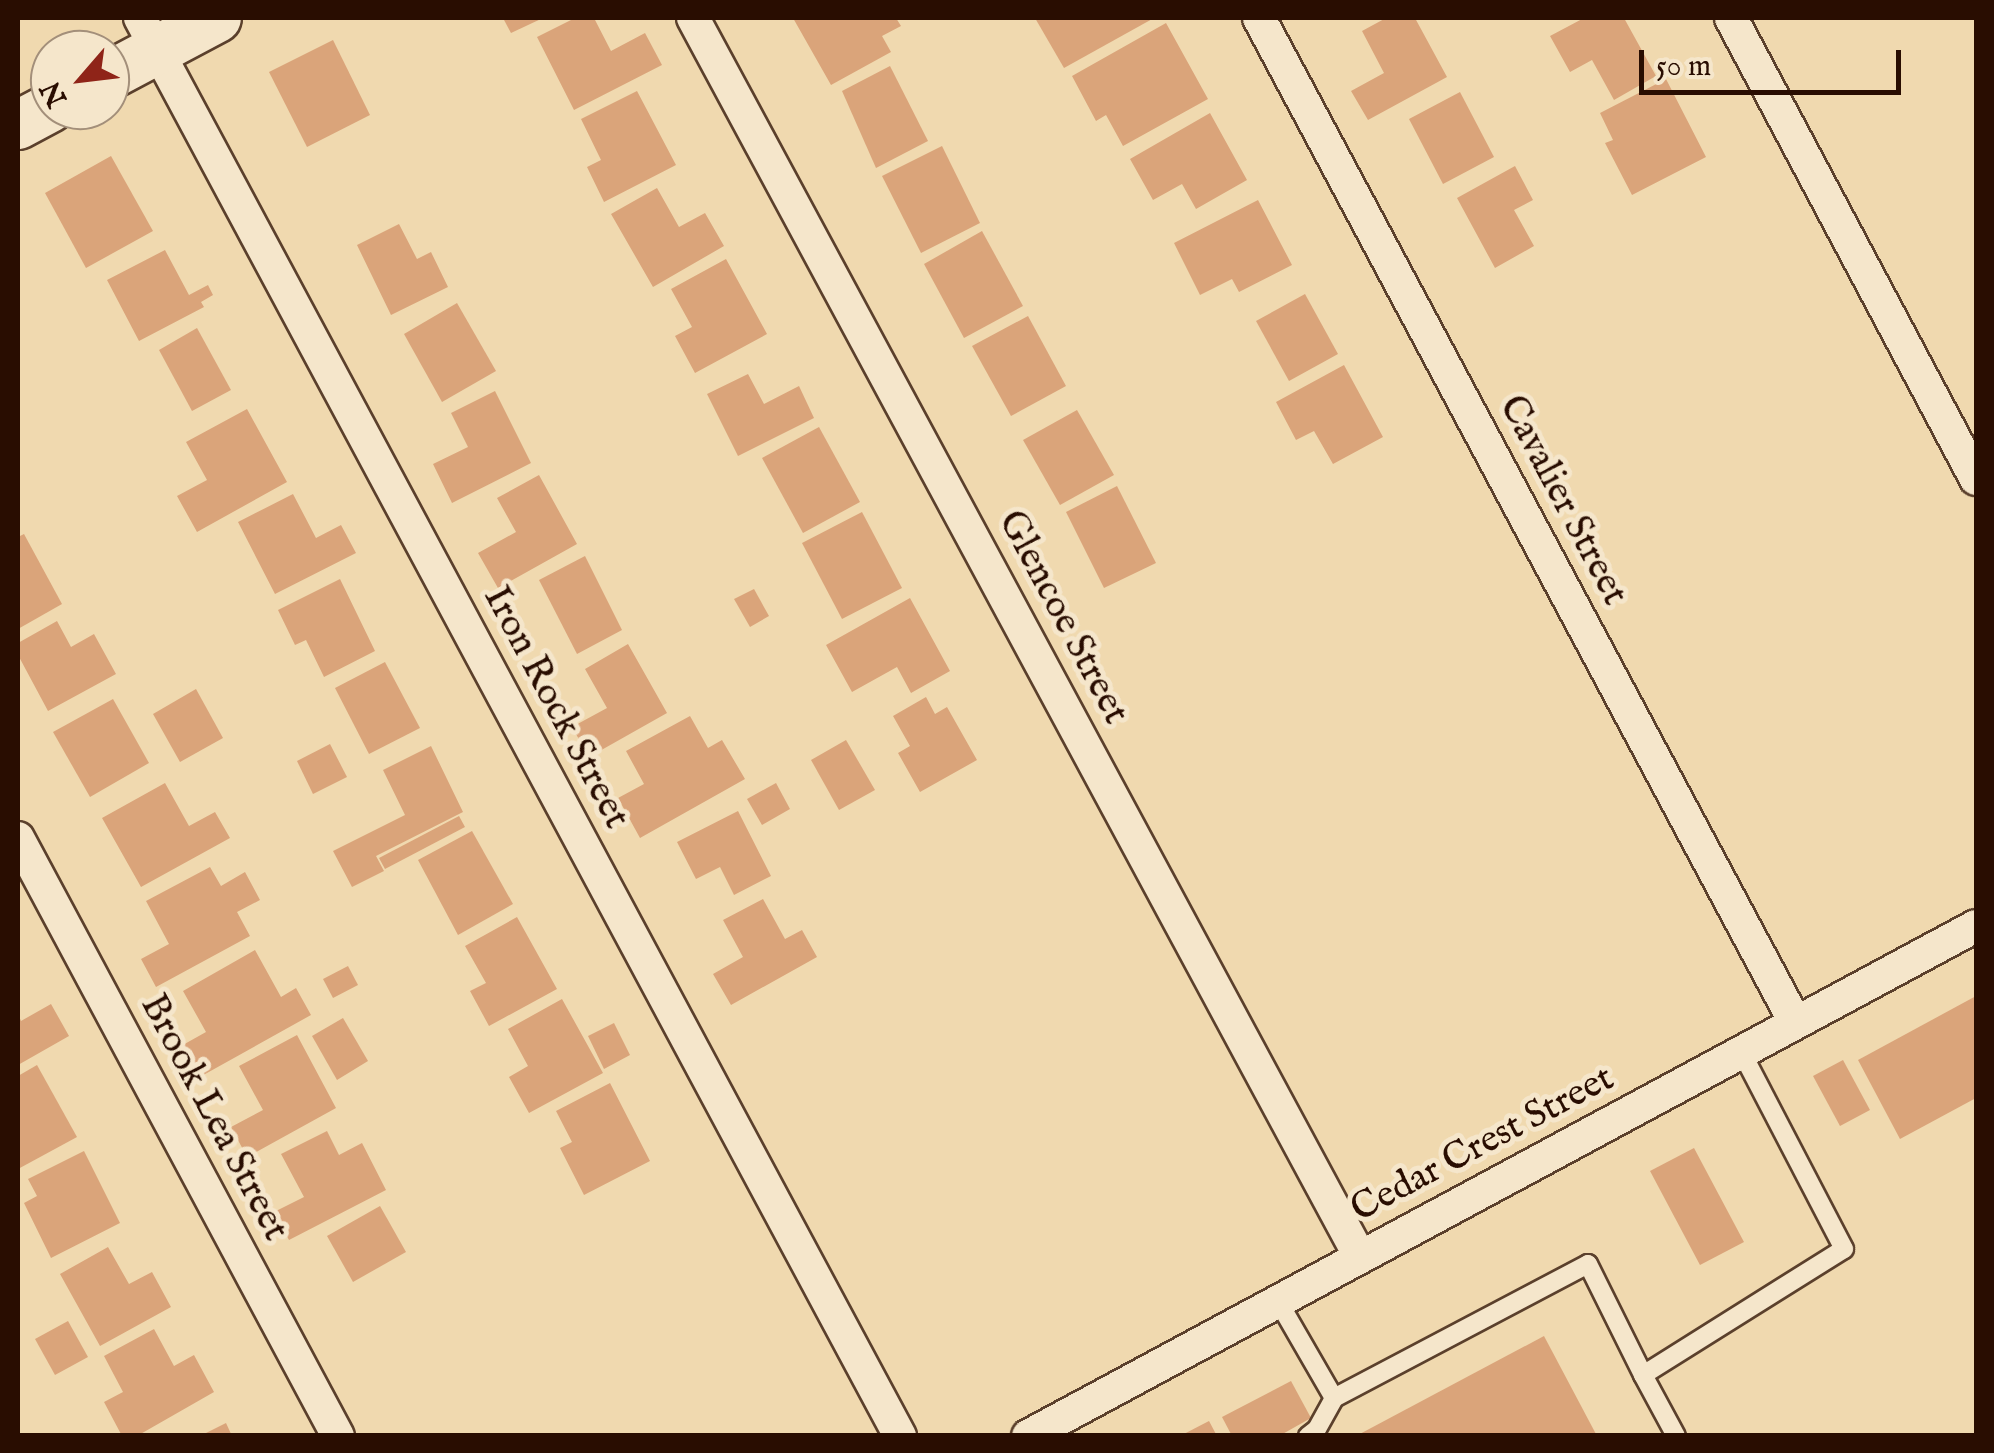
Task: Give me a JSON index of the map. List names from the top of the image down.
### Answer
{
  "streets": {
    "street": [
      "Cavalier Street",
      "Glencoe Street",
      "Iron Rock Street",
      "Brook Lea Street",
      "Cedar Crest Street"
    ]
  },
  "crossings": [
    ["Cavalier Street", "Cedar Crest Street"],
    ["Glencoe Street", "Cedar Crest Street"]
  ],
  "scale_bar": "50 m",
  "north": "bottom left"
}
